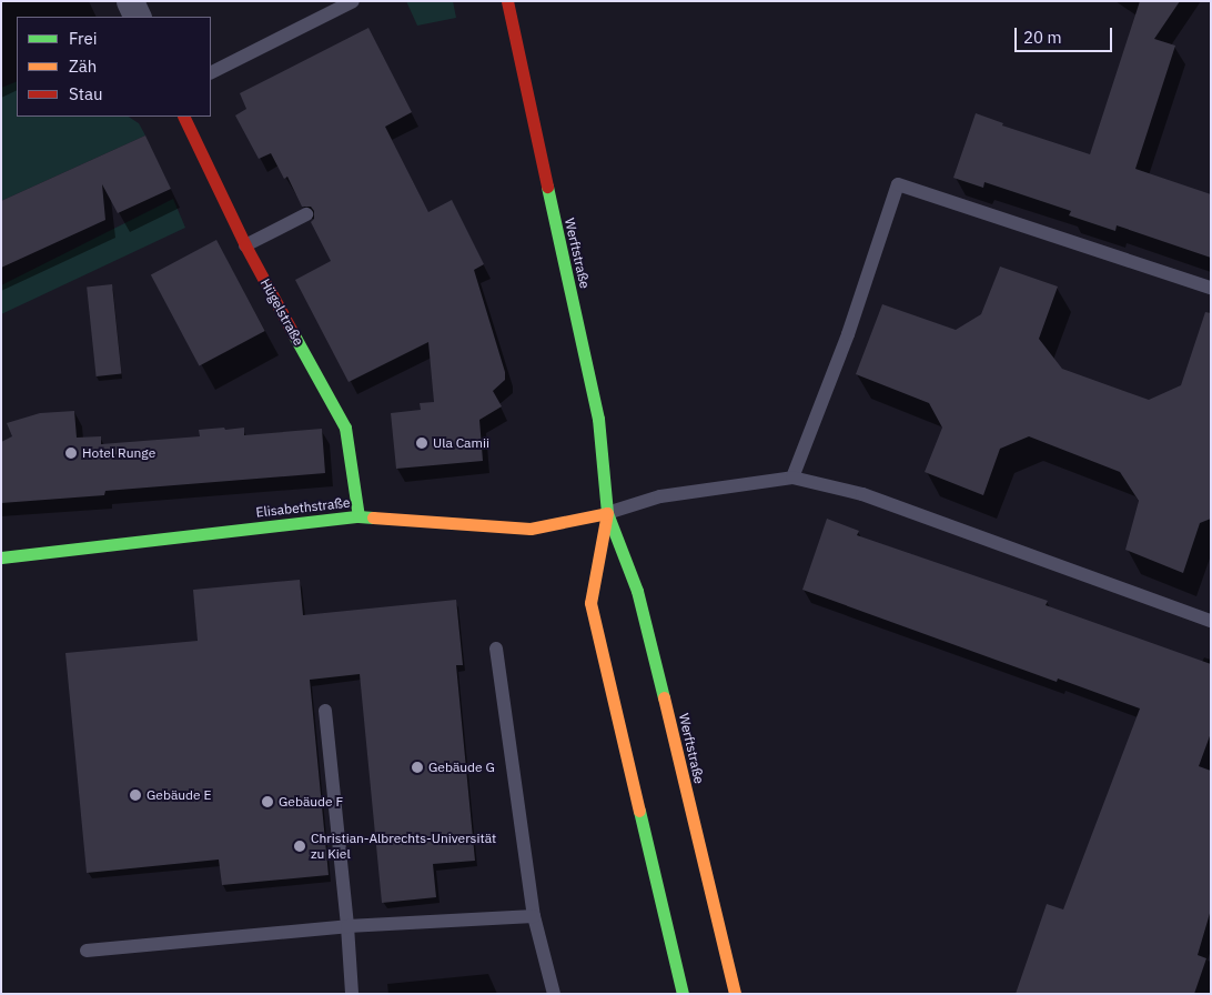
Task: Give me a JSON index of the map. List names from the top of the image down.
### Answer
{
  "streets": {
    "main road": ["Werftstraße", "Hügelstraße", "Elisabethstraße"]
  },
  "crossings": [
    ["Werftstraße", "Elisabethstraße"],
    ["Hügelstraße", "Elisabethstraße"]
  ],
  "places": [
    "Ula Camii",
    "Hotel Runge",
    "Gebäude G",
    "Gebäude E",
    "Gebäude F",
    "Christian-Albrechts-Universität zu Kiel"
  ],
  "legend": ["Frei", "Zäh", "Stau"],
  "scale_bar": "20 m"
}
